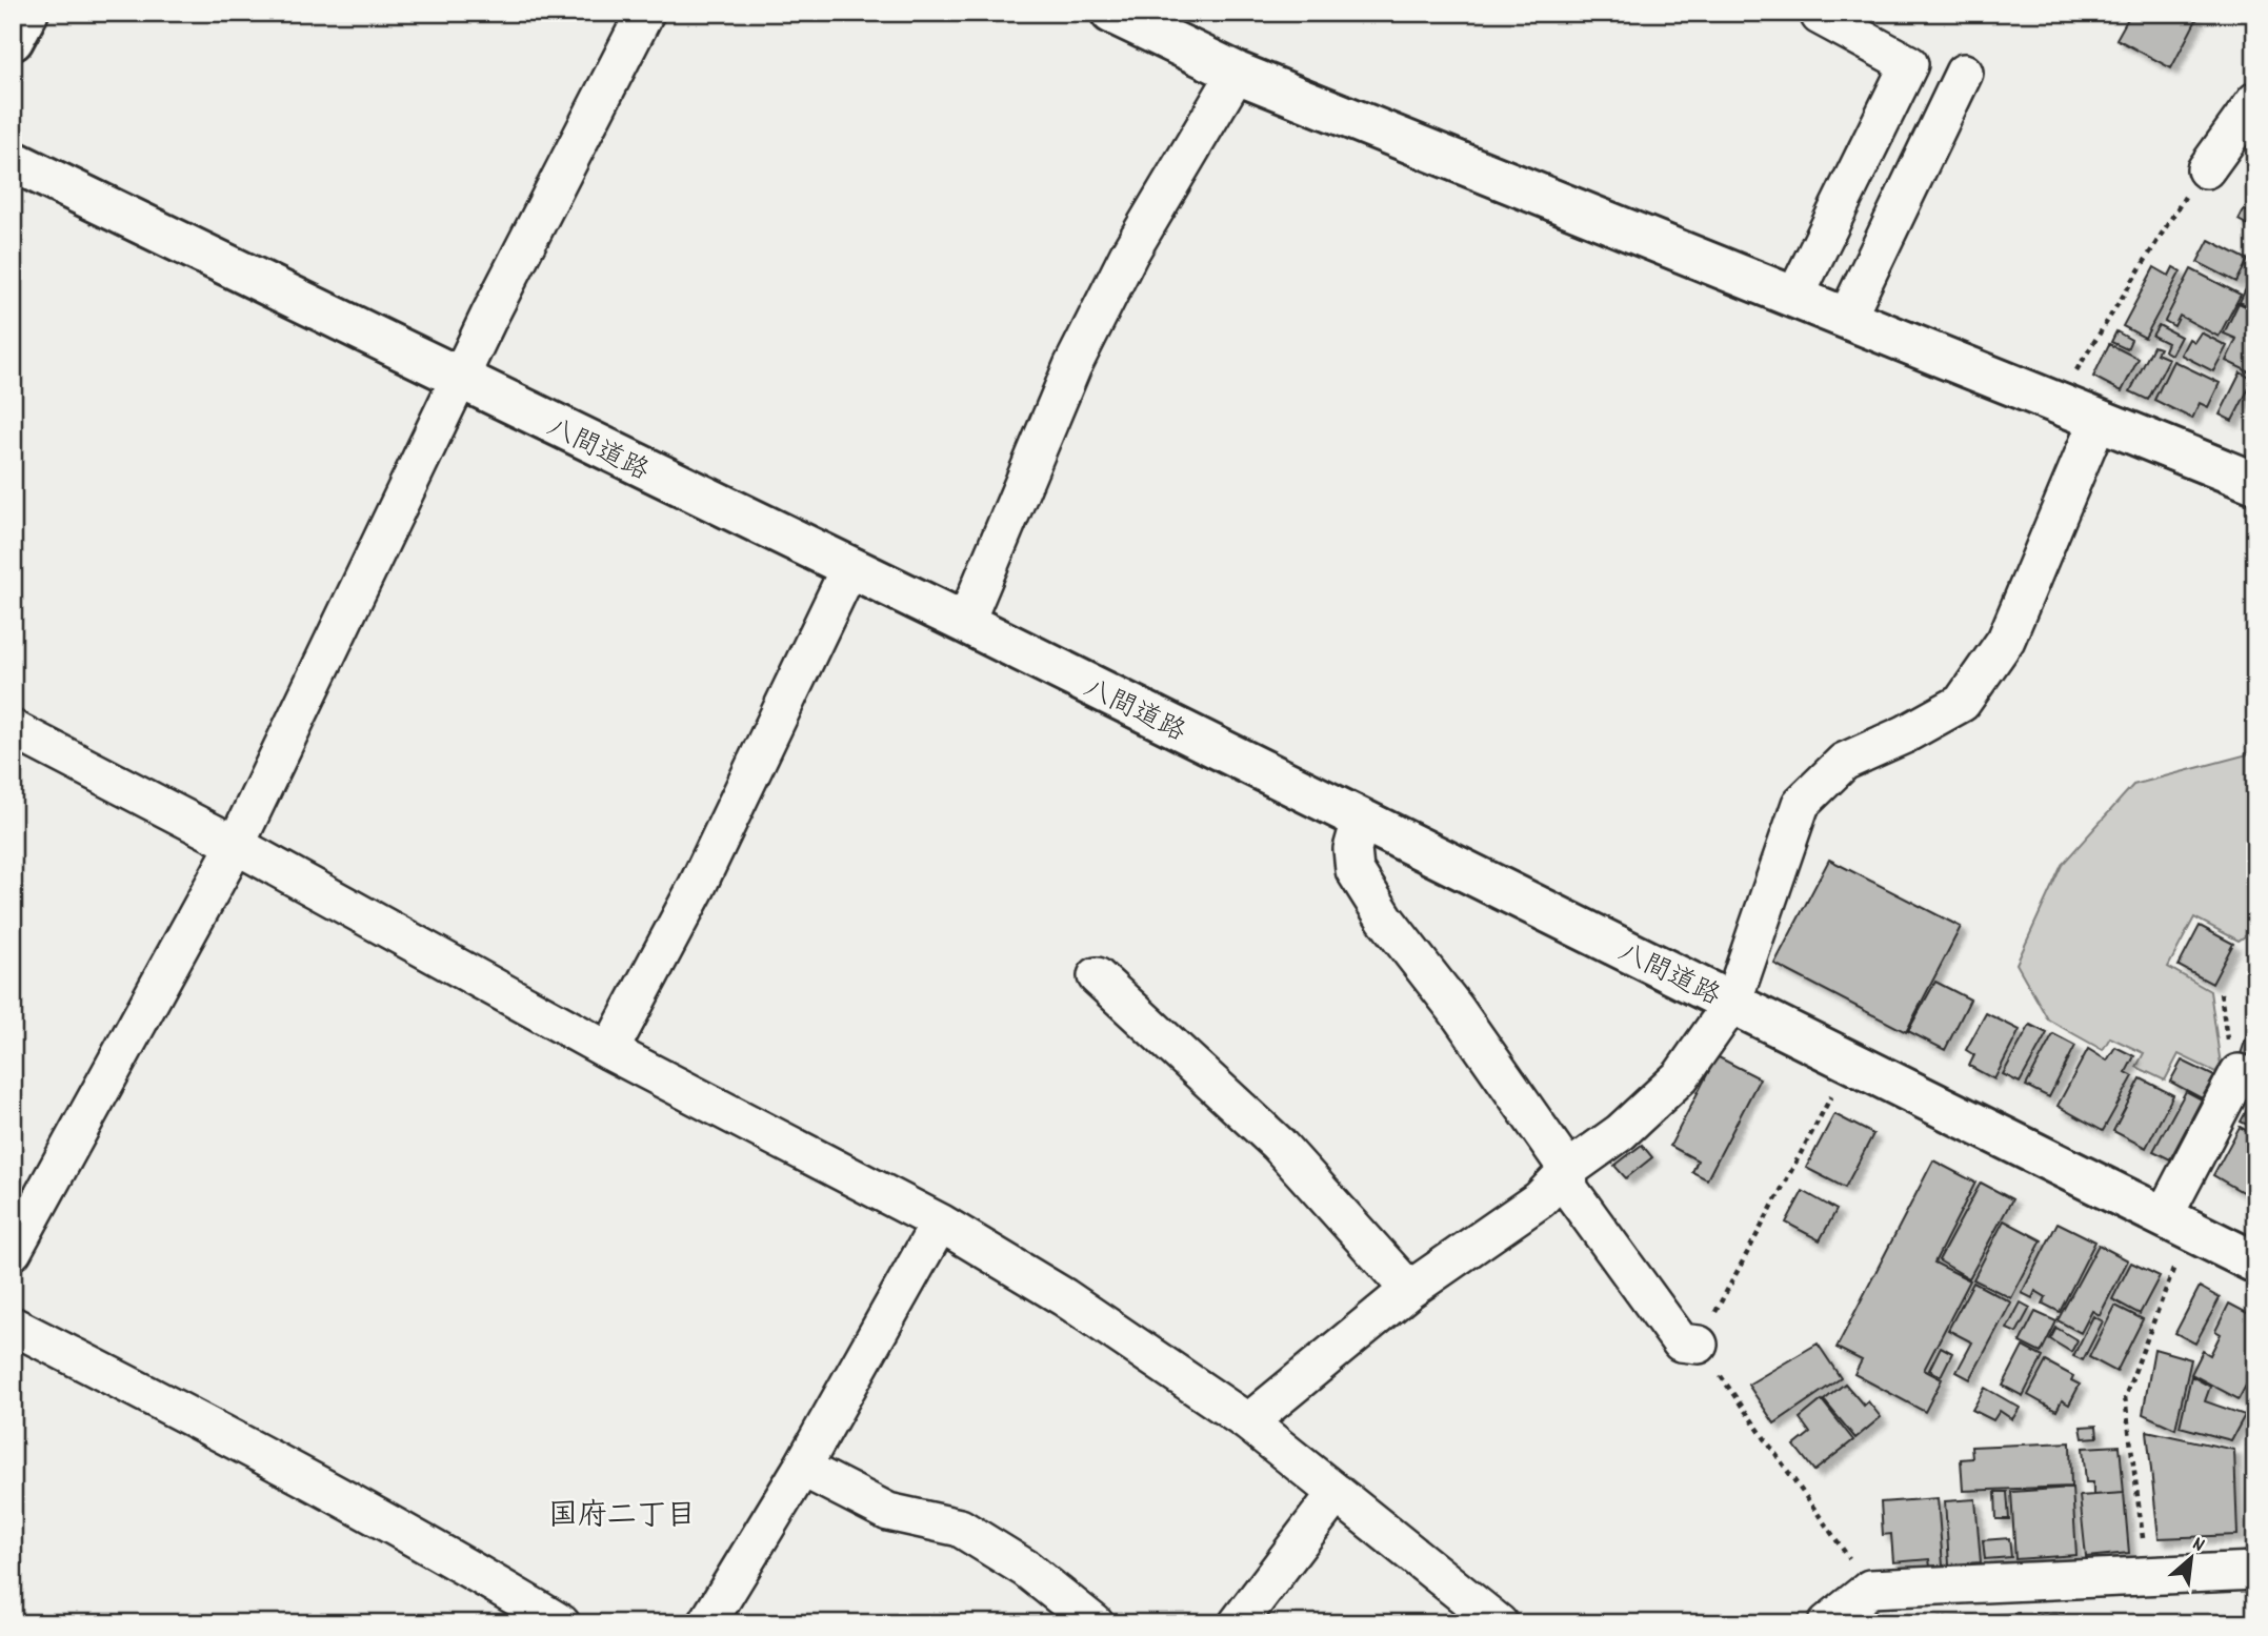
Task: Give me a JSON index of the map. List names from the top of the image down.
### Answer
{
  "streets": {
    "main road": ["八間道路"]
  },
  "districts": ["国府二丁目"],
  "north": "top right"
}
